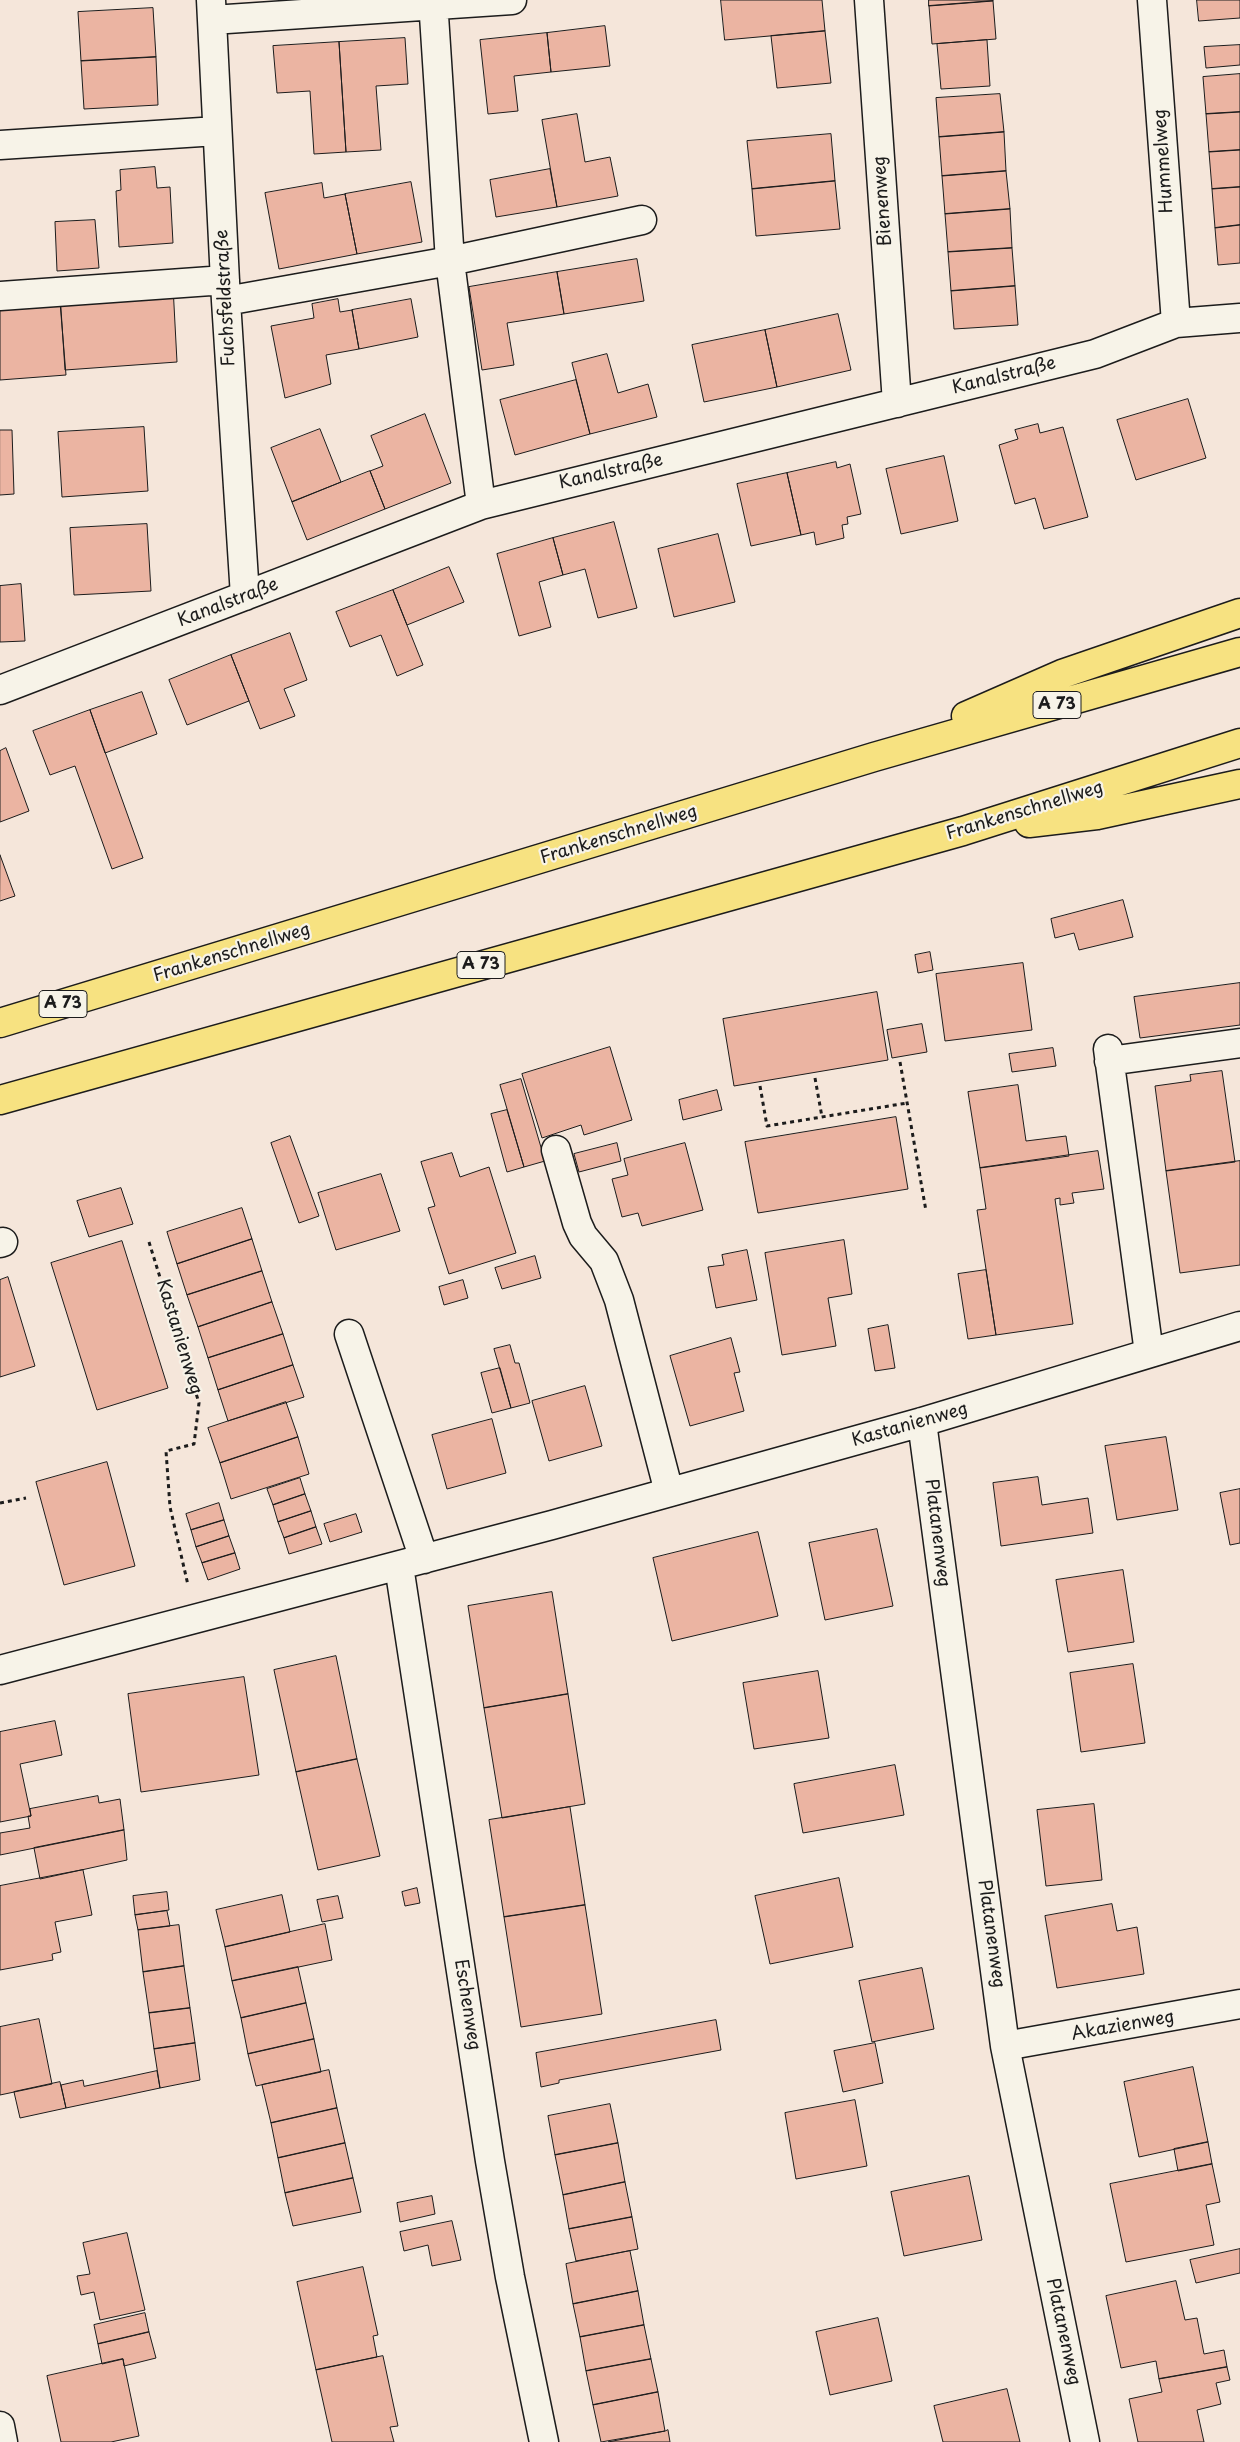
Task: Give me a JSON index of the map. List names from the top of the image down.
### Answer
{
  "streets": {
    "highway": ["A 73", "Frankenschnellweg"],
    "street": [
      "Hummelweg",
      "Bienenweg",
      "Fuchsfeldstraße",
      "Kanalstraße",
      "Kastanienweg",
      "Platanenweg",
      "Eschenweg",
      "Akazienweg"
    ]
  },
  "crossings": [
    ["Hummelweg", "Kanalstraße"],
    ["Bienenweg", "Kanalstraße"],
    ["Fuchsfeldstraße", "Kanalstraße"],
    ["Kastanienweg", "Platanenweg"],
    ["Kastanienweg", "Eschenweg"],
    ["Platanenweg", "Akazienweg"]
  ]
}
